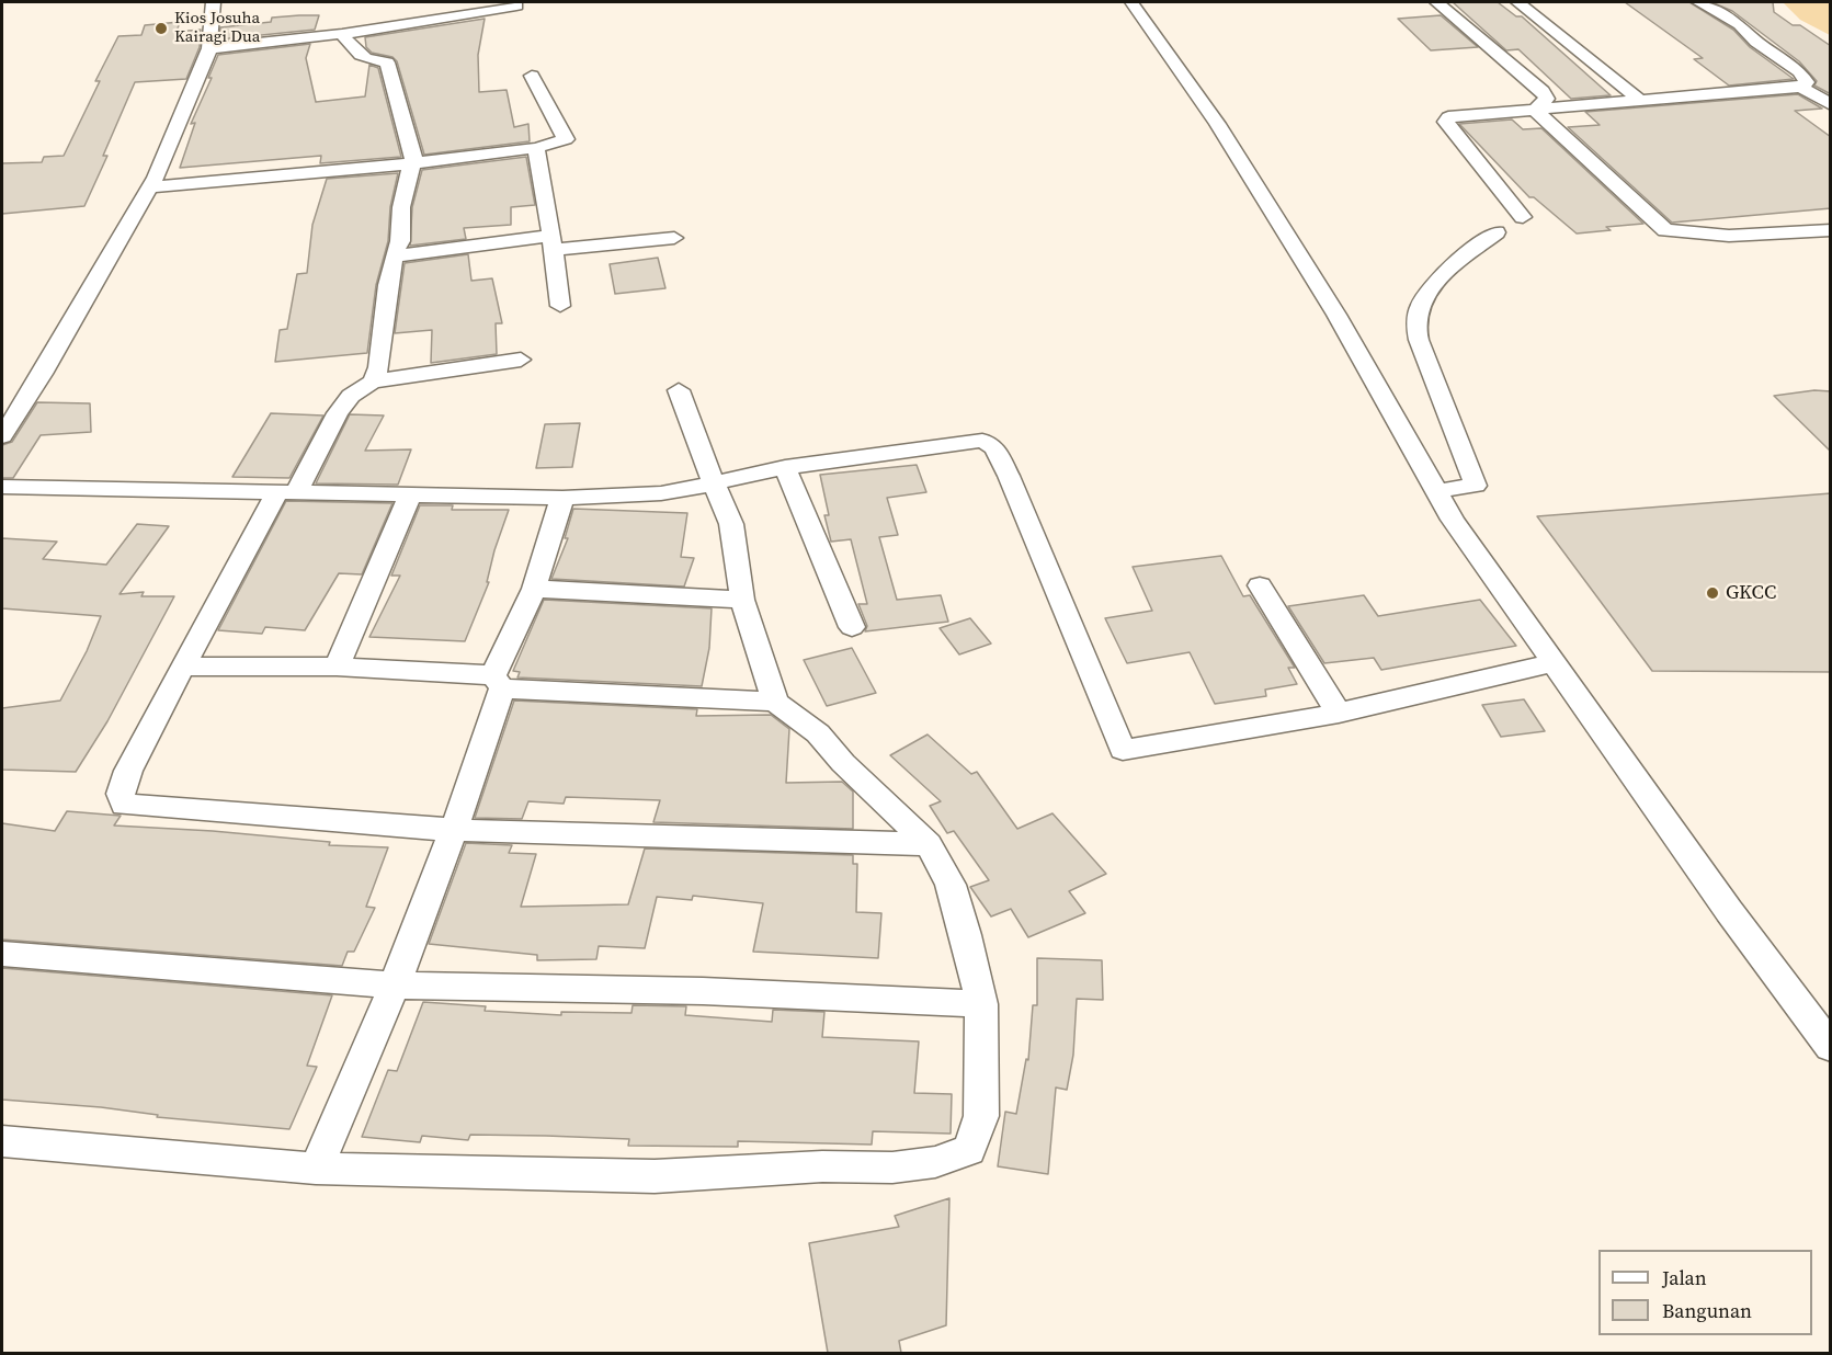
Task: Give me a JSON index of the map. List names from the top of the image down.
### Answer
{
  "places": ["Kios Josuha Kairagi Dua", "GKCC"],
  "legend": ["Jalan", "Bangunan"]
}
